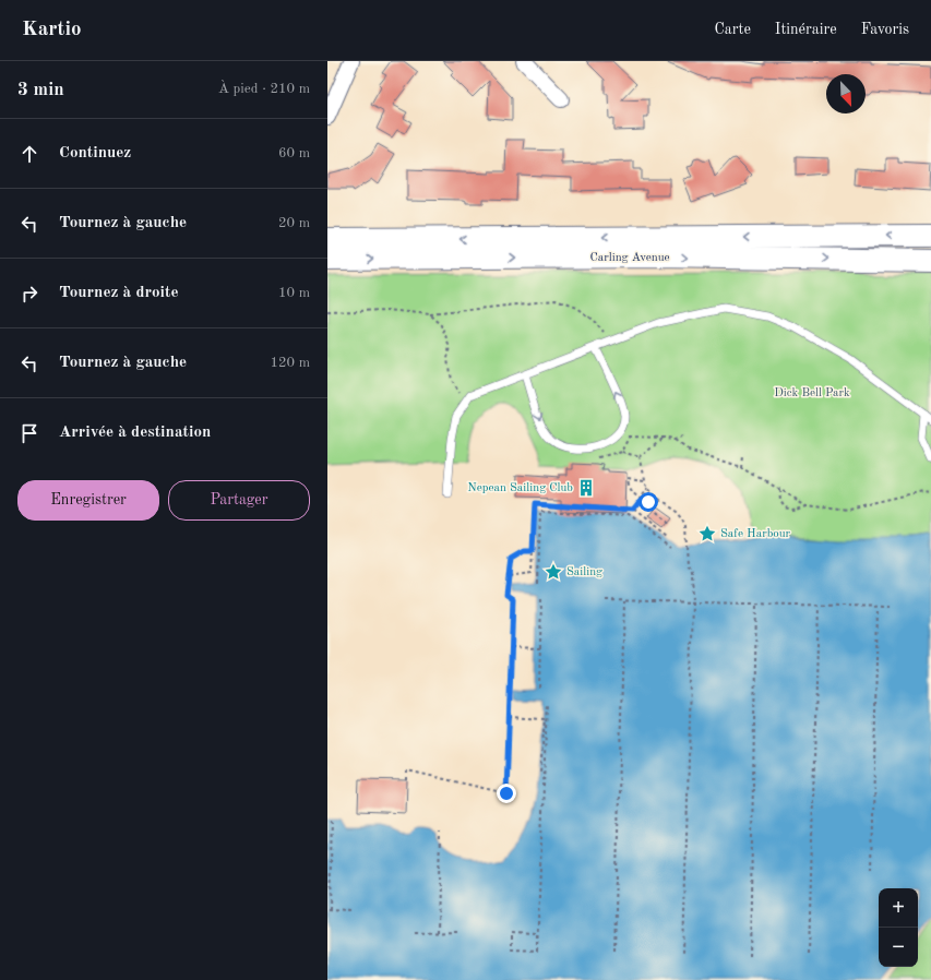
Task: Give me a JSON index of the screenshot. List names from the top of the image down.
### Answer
{
  "streets": {
    "main road": ["Carling Avenue"]
  },
  "parks": ["Dick Bell Park"],
  "places": {
    "building": ["Nepean Sailing Club"],
    "place": ["Safe Harbour", "Sailing"]
  },
  "north": "bottom right",
  "page": {
    "header": "Kartio",
    "nav": ["Carte", "Itinéraire", "Favoris"],
    "heading": ["3 min", "À pied · 210 m"],
    "list": [
      ["Continuez", "60 m"],
      ["Tournez à gauche", "20 m"],
      ["Tournez à droite", "10 m"],
      ["Tournez à gauche", "120 m"],
      "Arrivée à destination"
    ],
    "buttons": ["Enregistrer", "Partager"],
    "map_buttons": ["+", "−"]
  }
}
